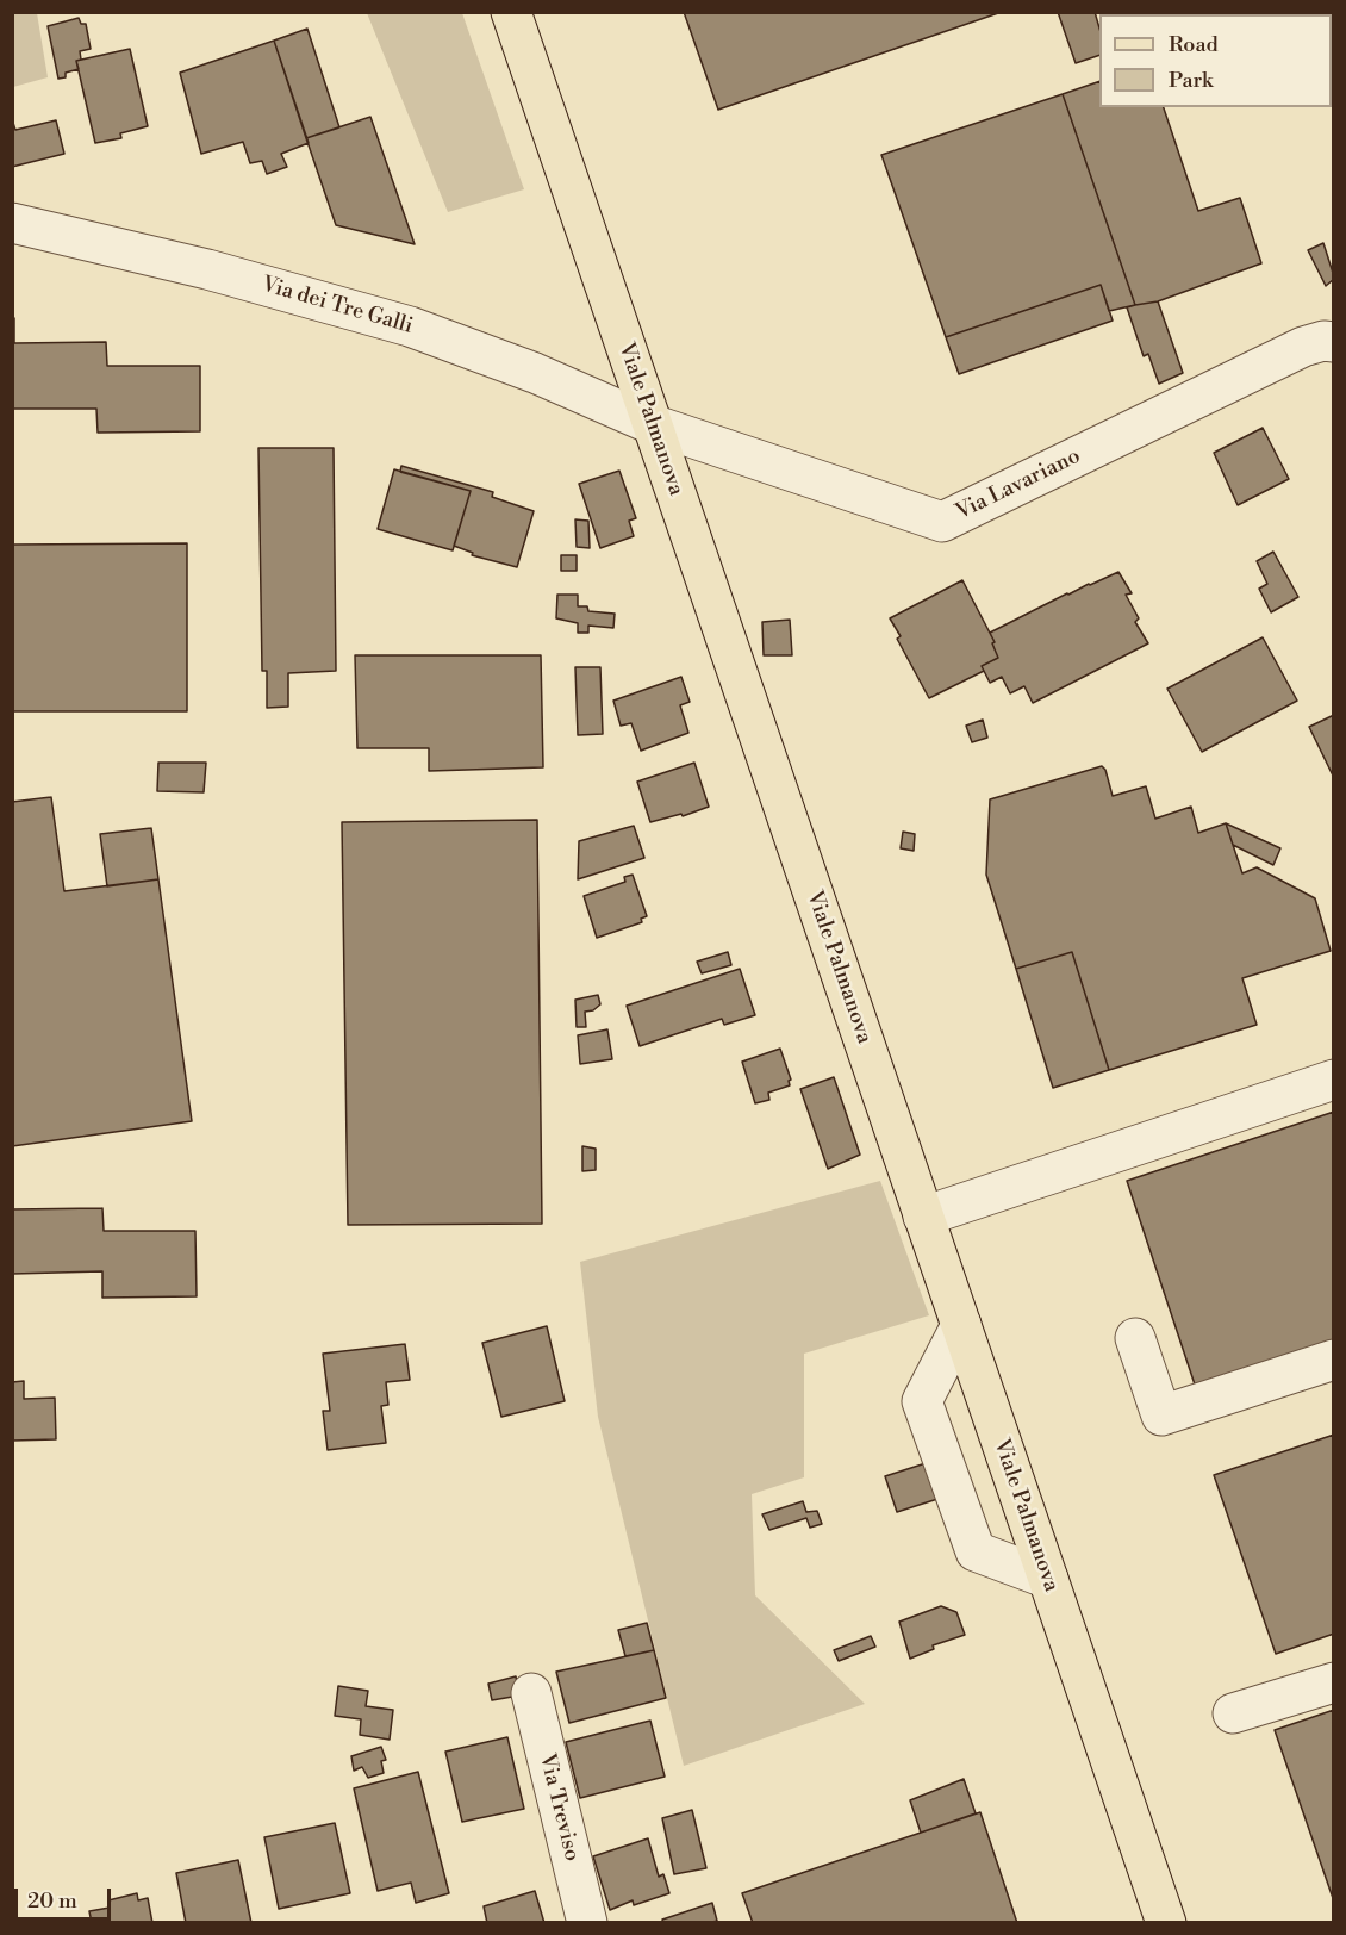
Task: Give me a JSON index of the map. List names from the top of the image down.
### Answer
{
  "streets": {
    "main road": ["Viale Palmanova"],
    "street": ["Via dei Tre Galli", "Via Lavariano", "Via Treviso"]
  },
  "crossings": [
    ["Via dei Tre Galli", "Viale Palmanova"],
    ["Via dei Tre Galli", "Via Lavariano"],
    ["Viale Palmanova", "Via Lavariano"]
  ],
  "legend": ["Road", "Park"],
  "scale_bar": "20 m"
}
